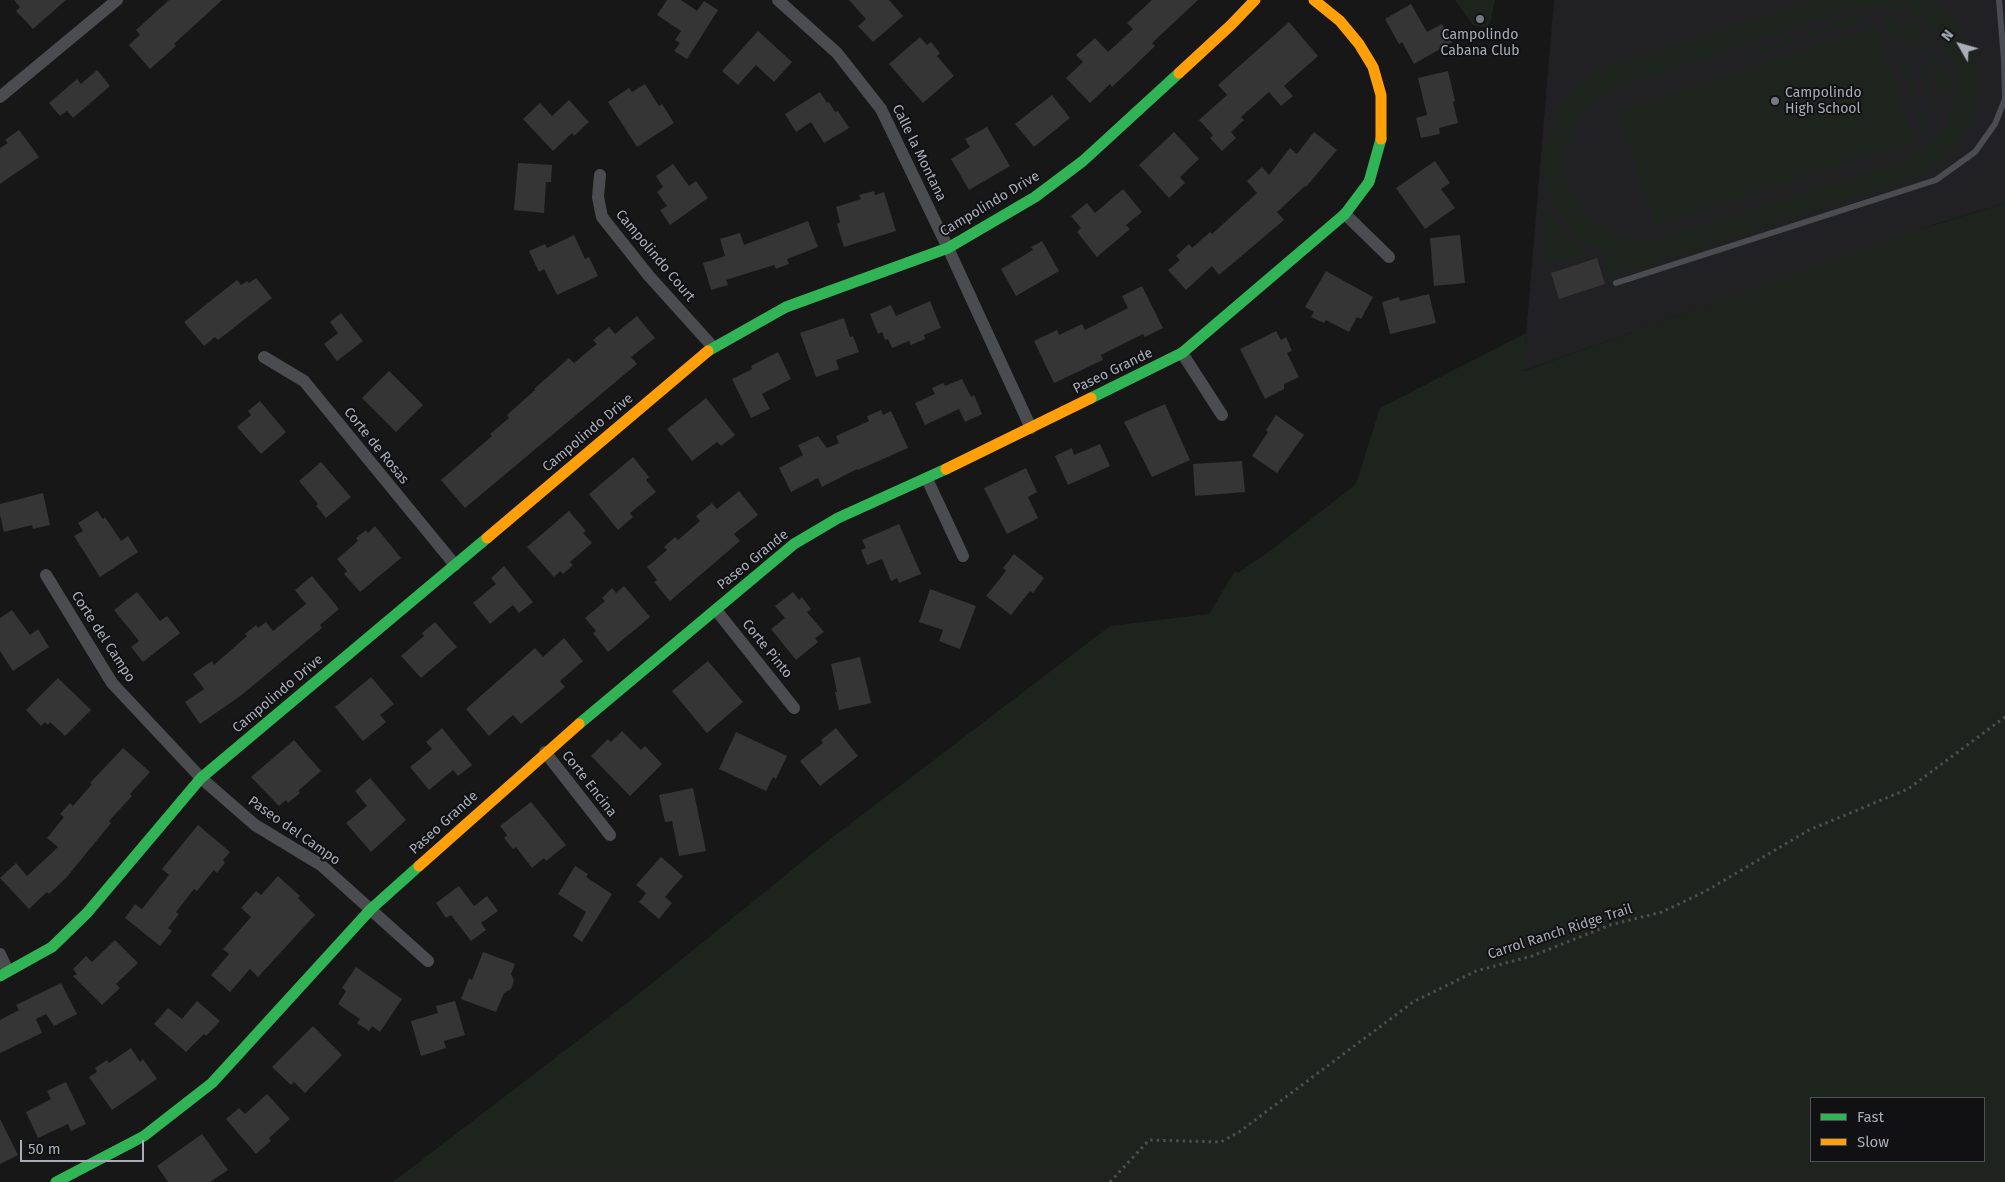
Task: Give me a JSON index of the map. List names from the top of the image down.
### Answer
{
  "streets": {
    "street": [
      "Calle la Montana",
      "Campolindo Drive",
      "Campolindo Court",
      "Paseo Grande",
      "Corte de Rosas",
      "Corte del Campo",
      "Corte Pinto",
      "Corte Encina",
      "Paseo del Campo"
    ],
    "path": ["Carrol Ranch Ridge Trail"]
  },
  "crossings": [
    ["Calle la Montana", "Campolindo Drive"],
    ["Calle la Montana", "Paseo Grande"],
    ["Campolindo Drive", "Campolindo Court"],
    ["Campolindo Drive", "Corte de Rosas"],
    ["Campolindo Drive", "Corte del Campo"],
    ["Campolindo Drive", "Paseo del Campo"],
    ["Paseo Grande", "Corte Pinto"],
    ["Paseo Grande", "Corte Encina"],
    ["Paseo Grande", "Paseo del Campo"],
    ["Corte del Campo", "Paseo del Campo"]
  ],
  "places": ["Campolindo Cabana Club", "Campolindo High School"],
  "legend": ["Fast", "Slow"],
  "scale_bar": "50 m",
  "north": "top left"
}
